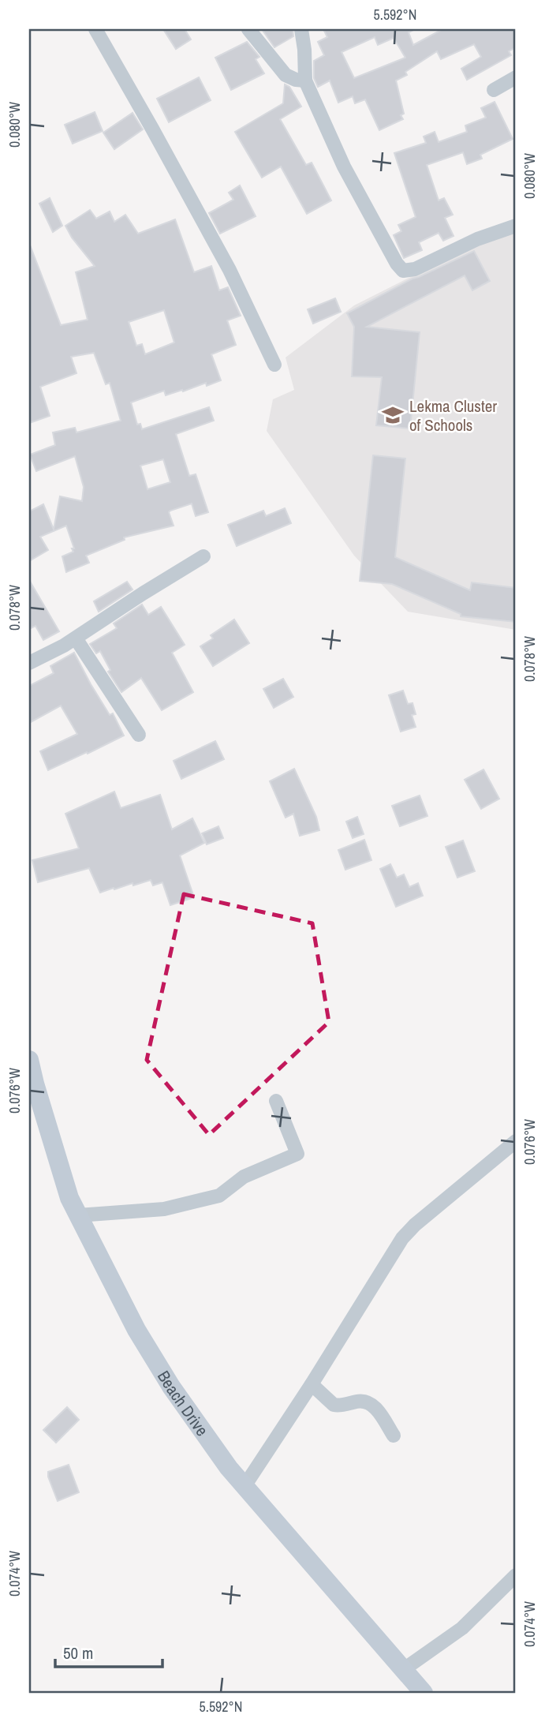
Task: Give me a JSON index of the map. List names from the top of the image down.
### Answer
{
  "streets": {
    "street": ["Beach Drive"]
  },
  "places": {
    "school or university": ["Lekma Cluster of Schools"]
  },
  "scale_bar": "50 m",
  "coordinates": [
    "5.592°N",
    "0.080°W",
    "0.078°W",
    "0.076°W",
    "0.074°W"
  ]
}
